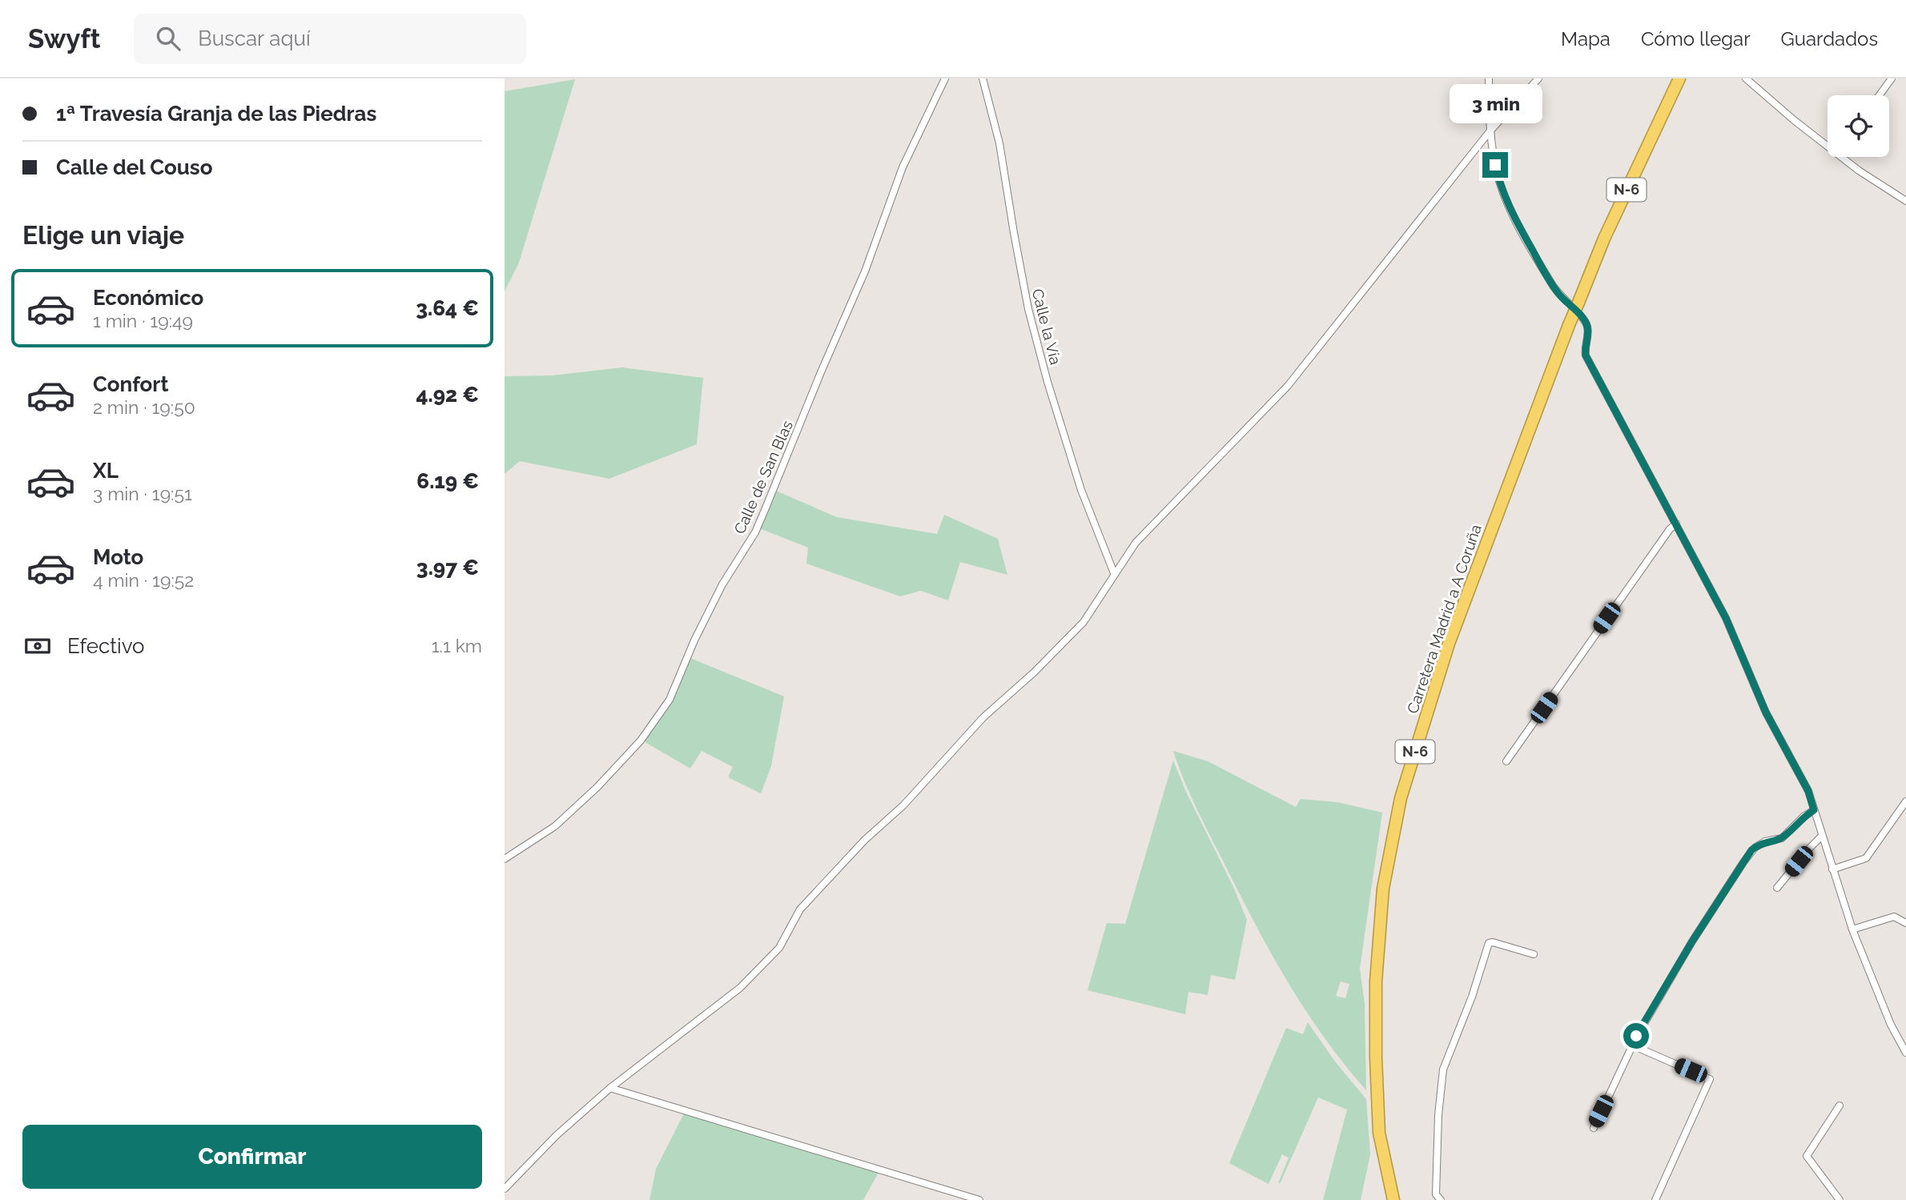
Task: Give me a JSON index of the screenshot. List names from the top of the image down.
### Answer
{
  "streets": {
    "highway": ["N-6", "Carretera Madrid a A Coruña"],
    "street": ["Calle la Vía", "Calle de San Blas"]
  },
  "page": {
    "header": "Swyft",
    "search": "Buscar aquí",
    "nav": ["Mapa", "Cómo llegar", "Guardados"],
    "banner": ["1ª Travesía Granja de las Piedras", "Calle del Couso"],
    "bubble": "3 min",
    "heading": "Elige un viaje",
    "list": [
      {
        "name": "Económico",
        "note": "1 min · 19:49",
        "value": "3.64 €"
      },
      {
        "name": "Confort",
        "note": "2 min · 19:50",
        "value": "4.92 €"
      },
      {
        "name": "XL",
        "note": "3 min · 19:51",
        "value": "6.19 €"
      },
      {
        "name": "Moto",
        "note": "4 min · 19:52",
        "value": "3.97 €"
      }
    ],
    "pay": ["Efectivo", "1.1 km"],
    "buttons": "Confirmar"
  }
}
